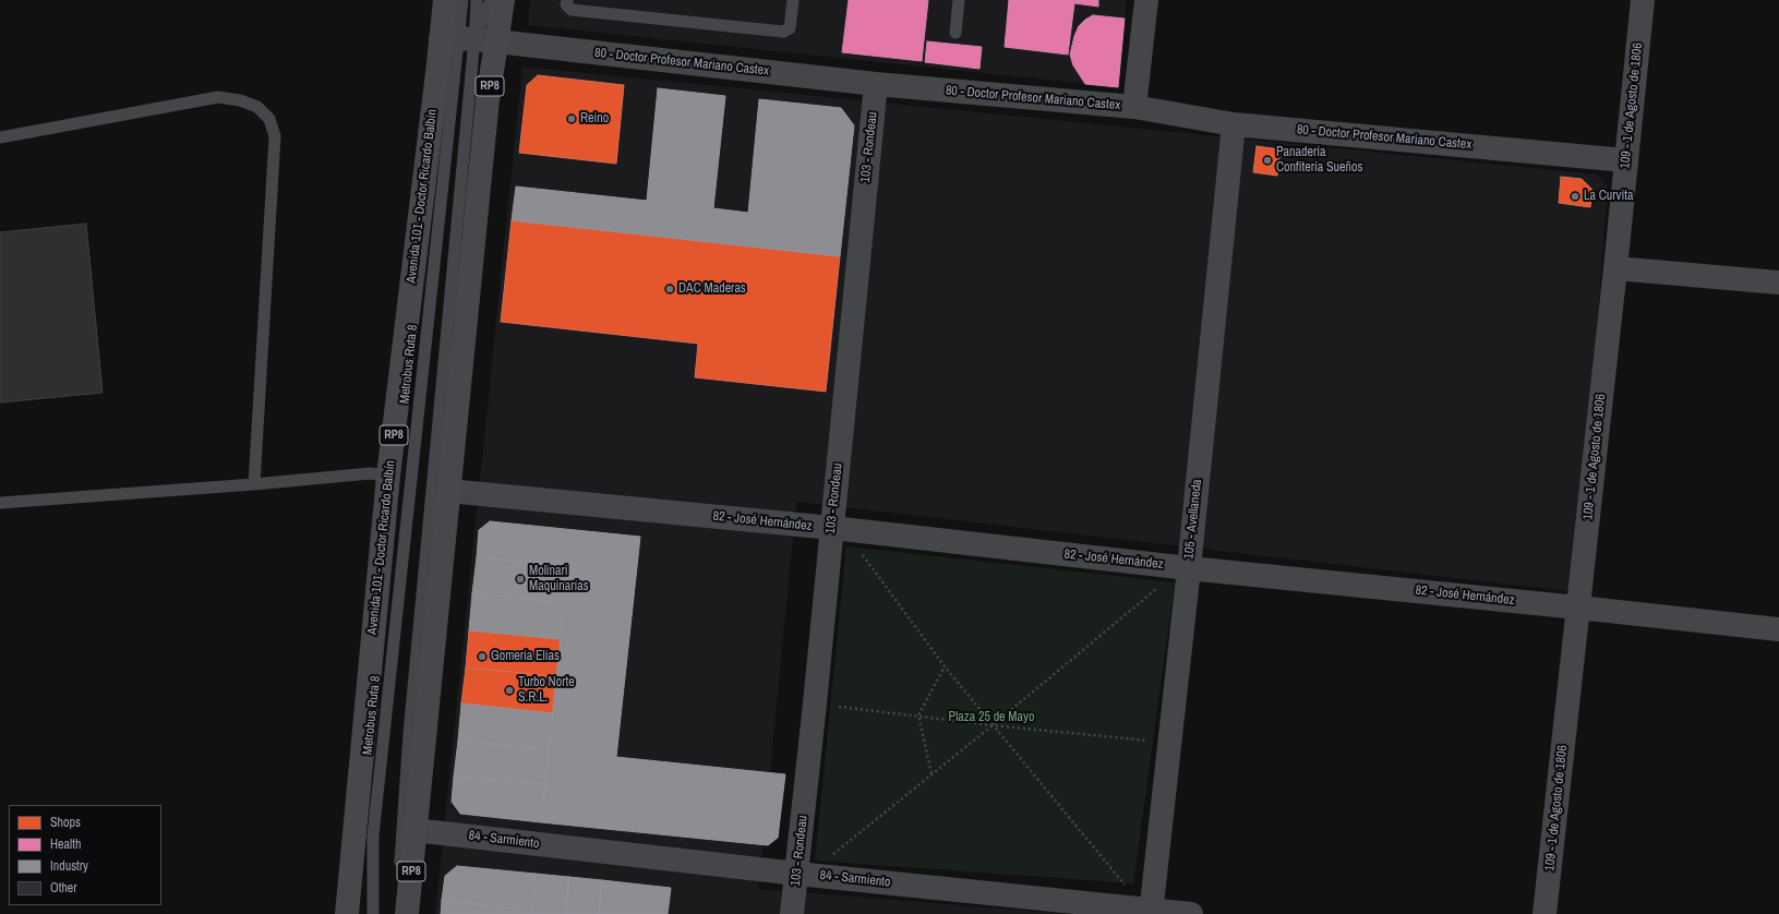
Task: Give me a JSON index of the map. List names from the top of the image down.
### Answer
{
  "streets": {
    "main road": ["RP8", "Avenida 101 - Doctor Ricardo Balbín"],
    "street": [
      "80 - Doctor Profesor Mariano Castex",
      "109 - 1 de Agosto de 1806",
      "103 - Rondeau",
      "105 - Avellaneda",
      "82 - José Hernández",
      "84 - Sarmiento"
    ],
    "lane": ["Metrobus Ruta 8"]
  },
  "crossings": [
    ["80 - Doctor Profesor Mariano Castex", "109 - 1 de Agosto de 1806"],
    ["80 - Doctor Profesor Mariano Castex", "103 - Rondeau"],
    ["80 - Doctor Profesor Mariano Castex", "Avenida 101 - Doctor Ricardo Balbín"],
    ["80 - Doctor Profesor Mariano Castex", "Metrobus Ruta 8"],
    ["80 - Doctor Profesor Mariano Castex", "105 - Avellaneda"],
    ["109 - 1 de Agosto de 1806", "82 - José Hernández"],
    ["103 - Rondeau", "82 - José Hernández"],
    ["103 - Rondeau", "84 - Sarmiento"],
    ["Avenida 101 - Doctor Ricardo Balbín", "Metrobus Ruta 8"],
    ["Avenida 101 - Doctor Ricardo Balbín", "82 - José Hernández"],
    ["Avenida 101 - Doctor Ricardo Balbín", "84 - Sarmiento"],
    ["105 - Avellaneda", "82 - José Hernández"],
    ["105 - Avellaneda", "84 - Sarmiento"]
  ],
  "parks": ["Plaza 25 de Mayo"],
  "places": [
    "Reino",
    "Panadería Confitería Sueños",
    "La Curvita",
    "DAC Maderas",
    "Molinari Maquinarías",
    "Gomería Elías",
    "Turbo Norte S.R.L."
  ],
  "legend": [
    "Shops",
    "Health",
    "Industry",
    "Other"
  ]
}
